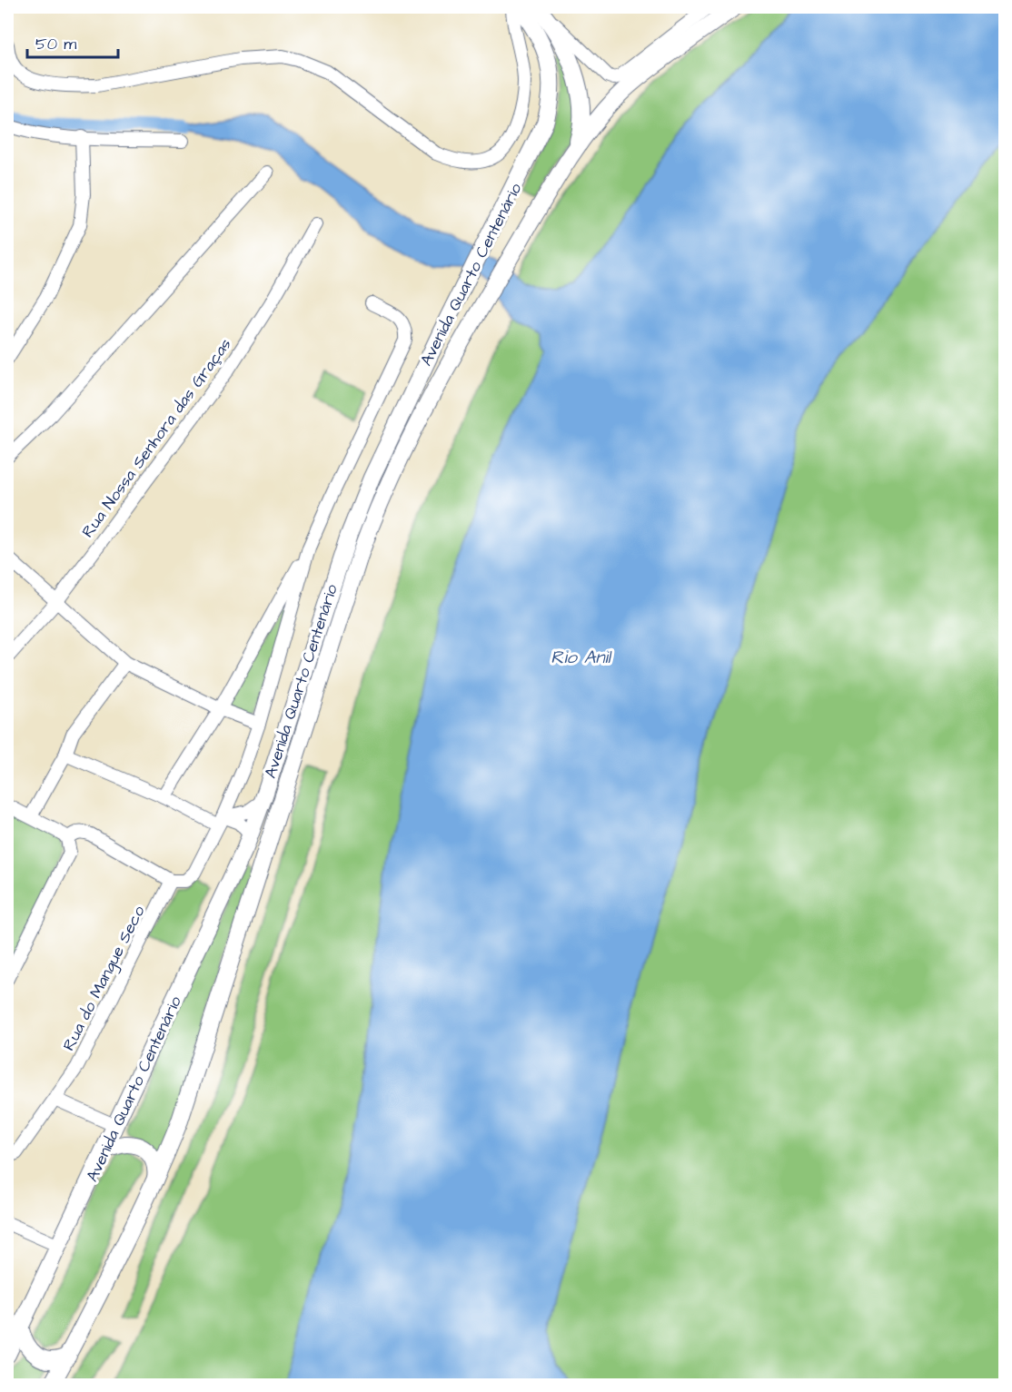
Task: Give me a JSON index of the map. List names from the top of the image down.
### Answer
{
  "streets": {
    "main road": ["Avenida Quarto Centenário"],
    "street": ["Rua Nossa Senhora das Graças", "Rua do Mangue Seco"]
  },
  "water": ["Rio Anil"],
  "scale_bar": "50 m"
}
